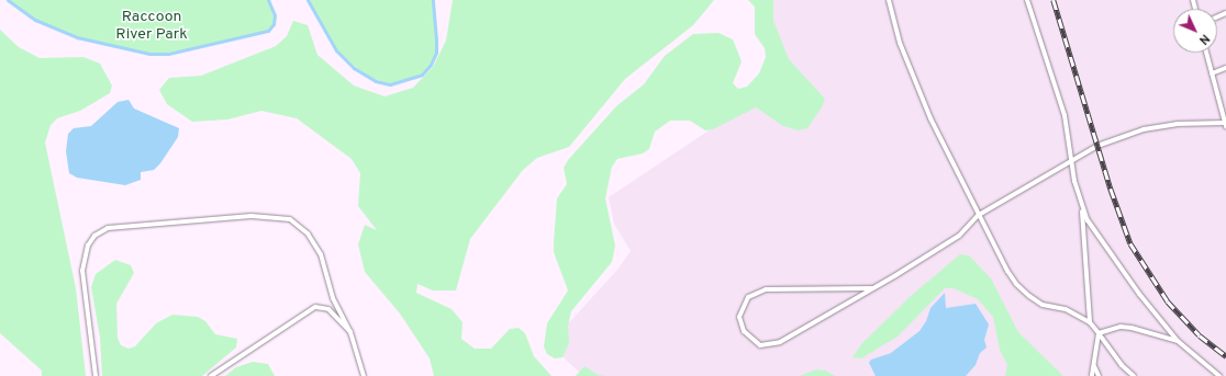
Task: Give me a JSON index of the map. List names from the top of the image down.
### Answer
{
  "parks": ["Raccoon River Park"],
  "north": "bottom right"
}
